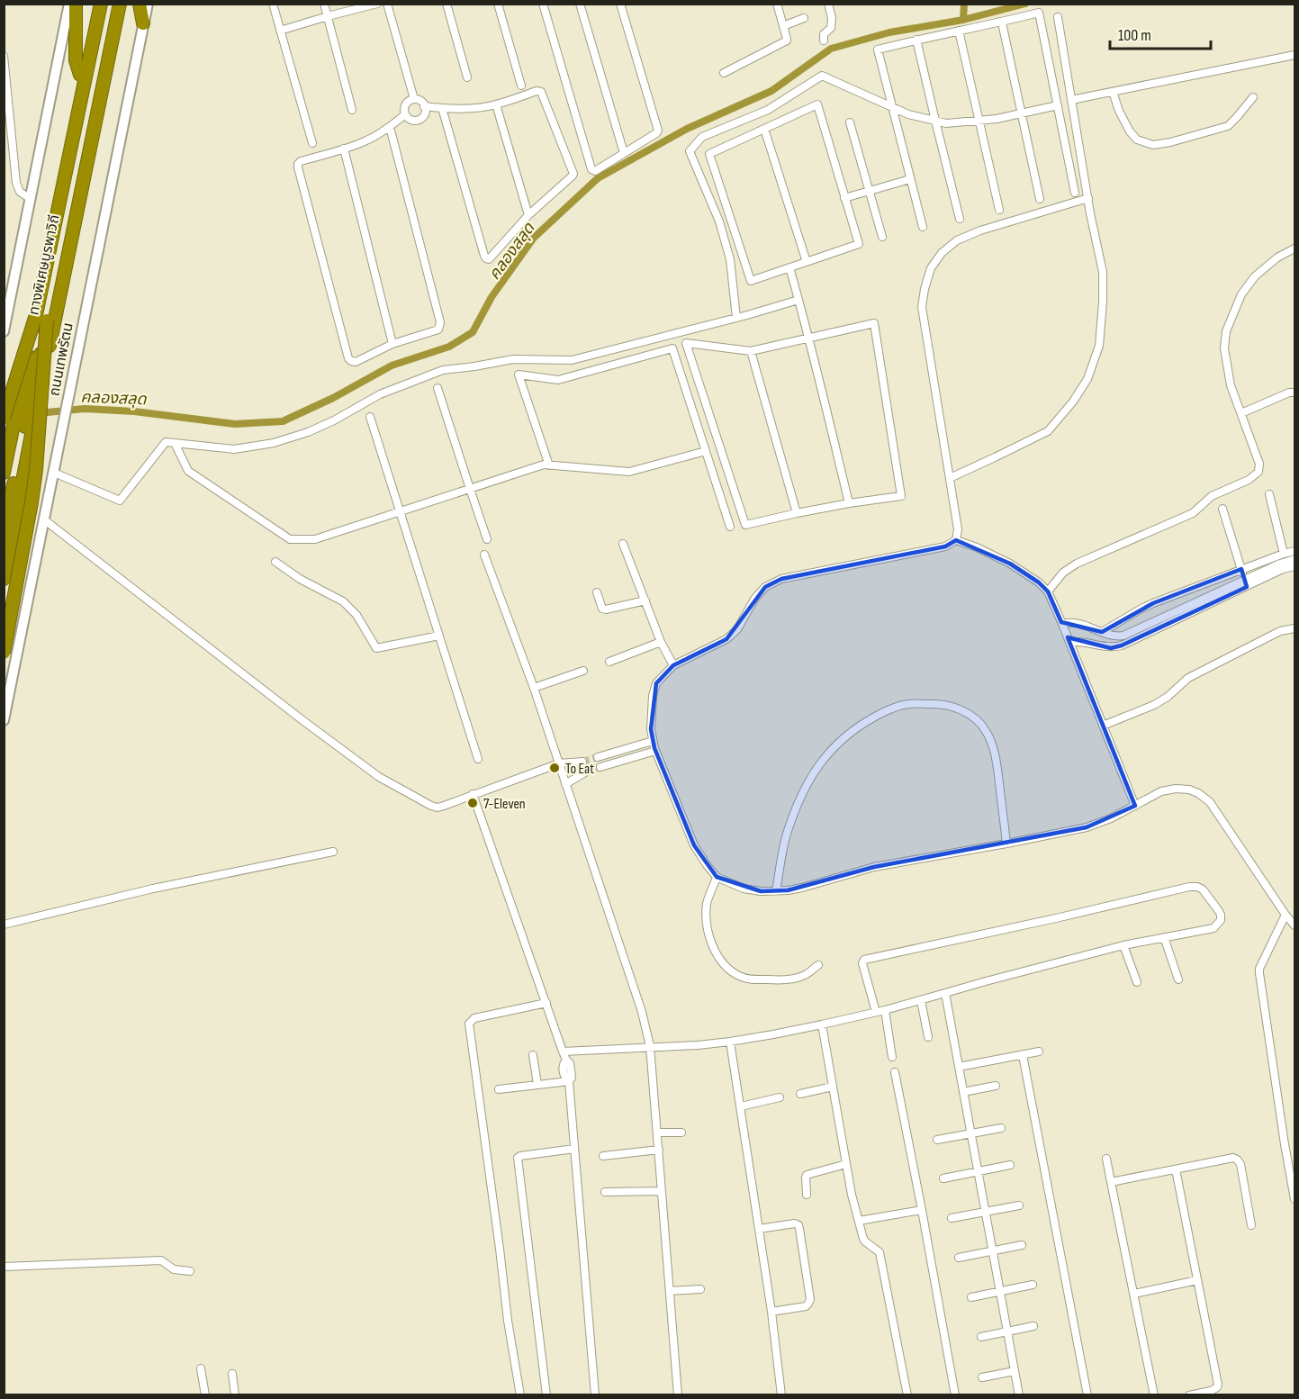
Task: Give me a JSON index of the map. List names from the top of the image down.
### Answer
{
  "streets": {
    "highway": ["ทางพิเศษบูรพาวิถี", "ถนนเทพรัตน"]
  },
  "water": ["คลองสลุด"],
  "places": ["To Eat", "7-Eleven"],
  "scale_bar": "100 m"
}
